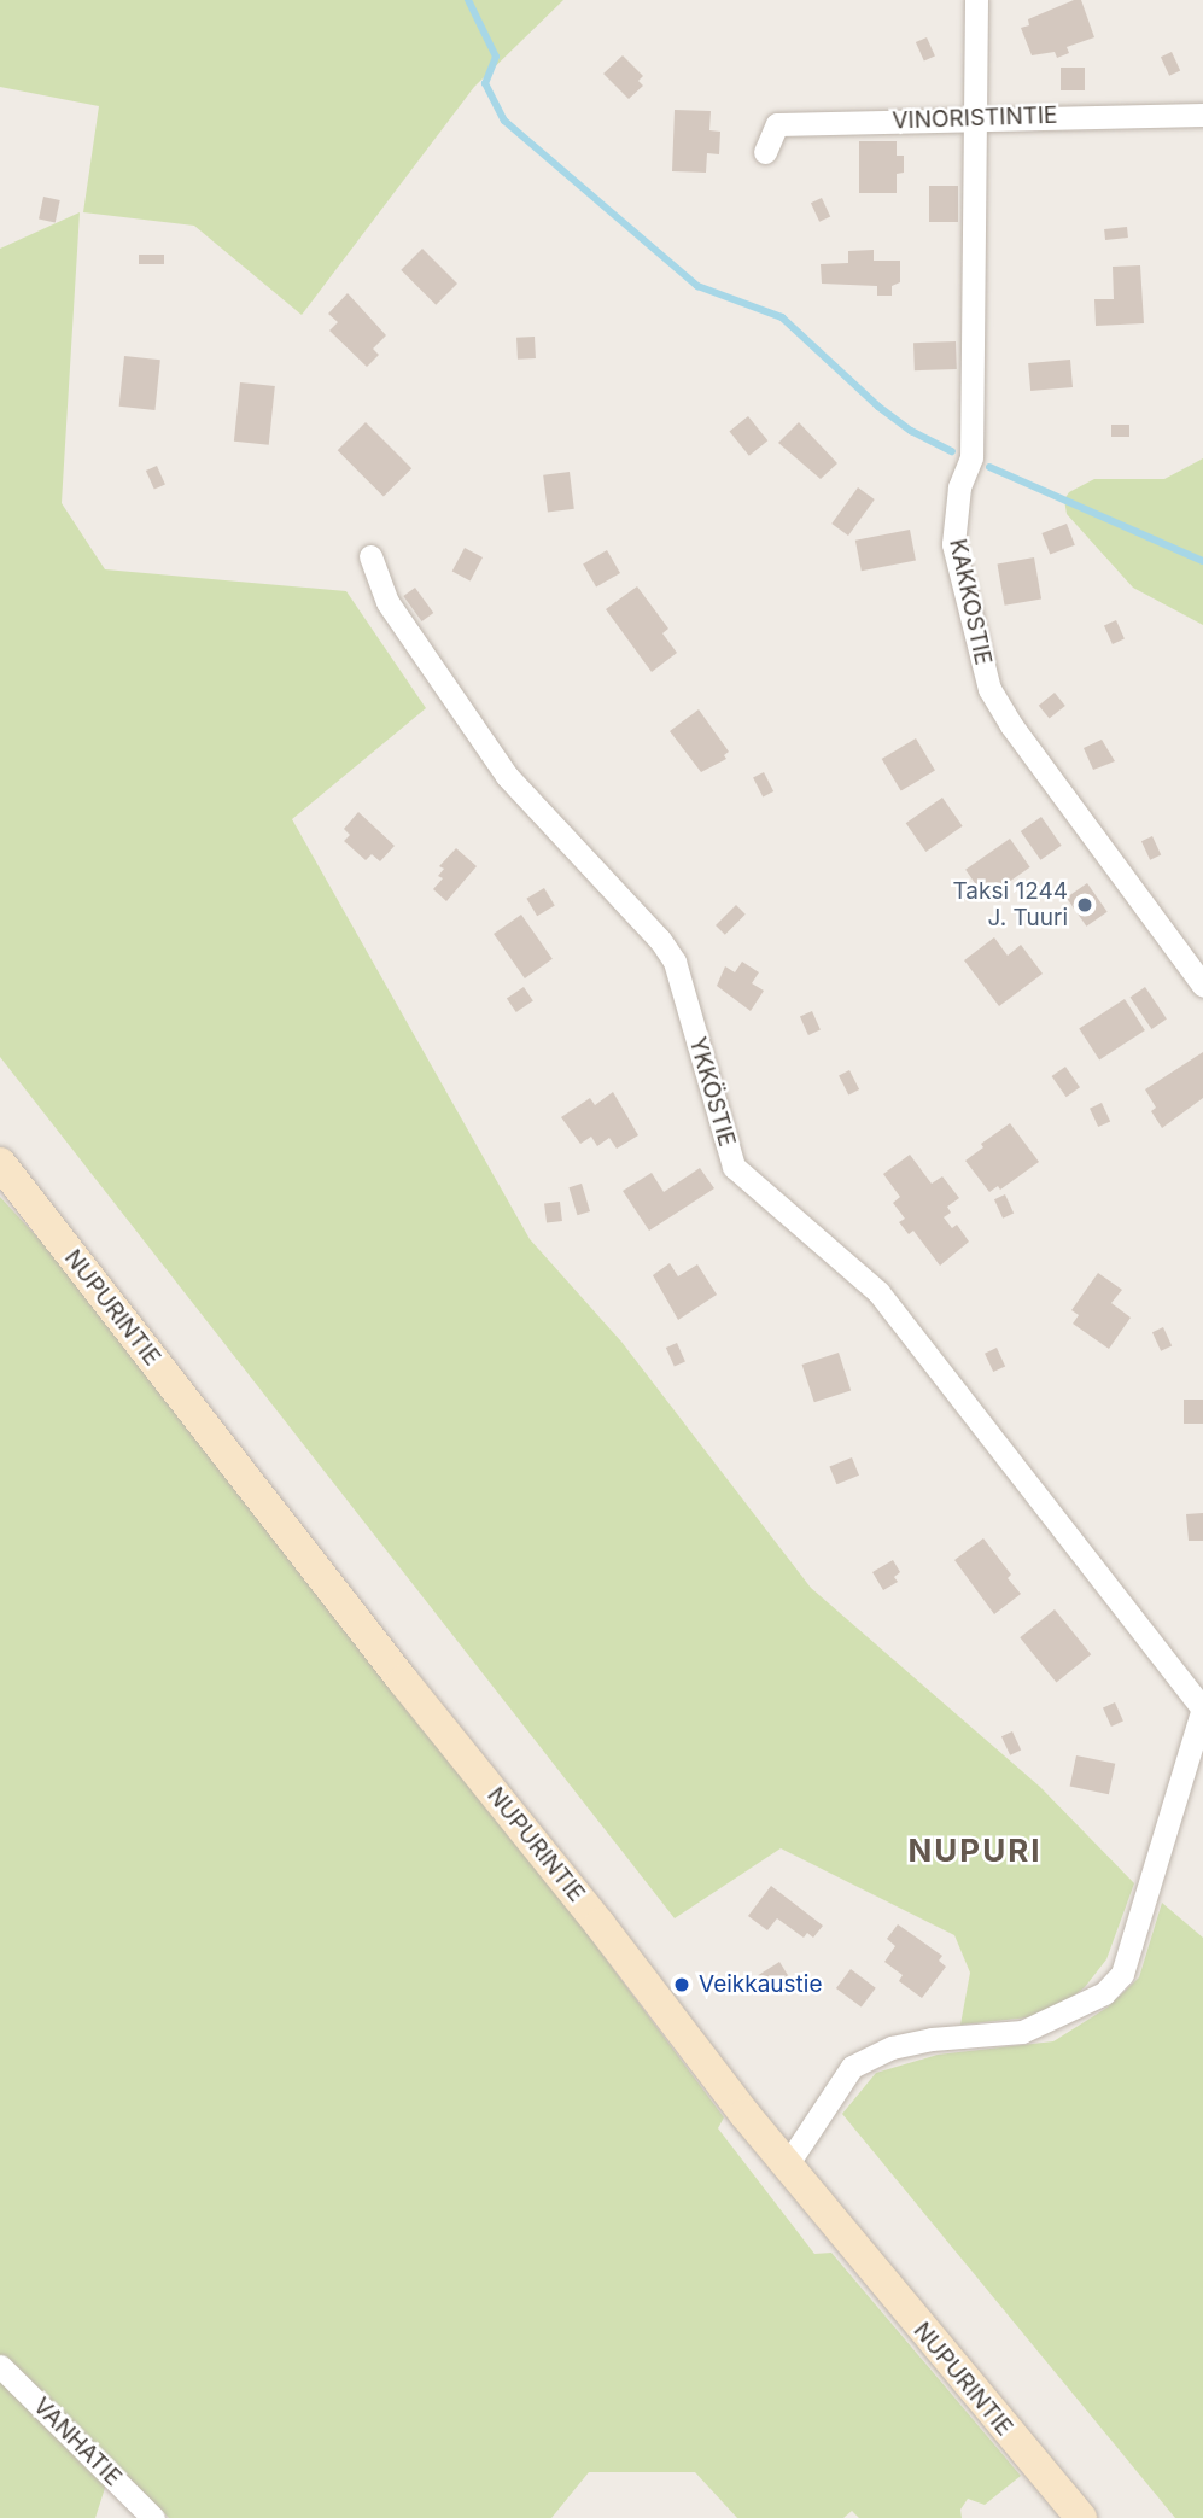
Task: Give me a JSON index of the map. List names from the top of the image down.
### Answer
{
  "streets": {
    "main road": ["NUPURINTIE"],
    "street": [
      "VINORISTINTIE",
      "KAKKOSTIE",
      "YKKÖSTIE",
      "VANHATIE"
    ]
  },
  "crossings": [
    ["VINORISTINTIE", "KAKKOSTIE"]
  ],
  "districts": ["NUPURI"],
  "places": ["Taksi 1244 J. Tuuri", "Veikkaustie"]
}
